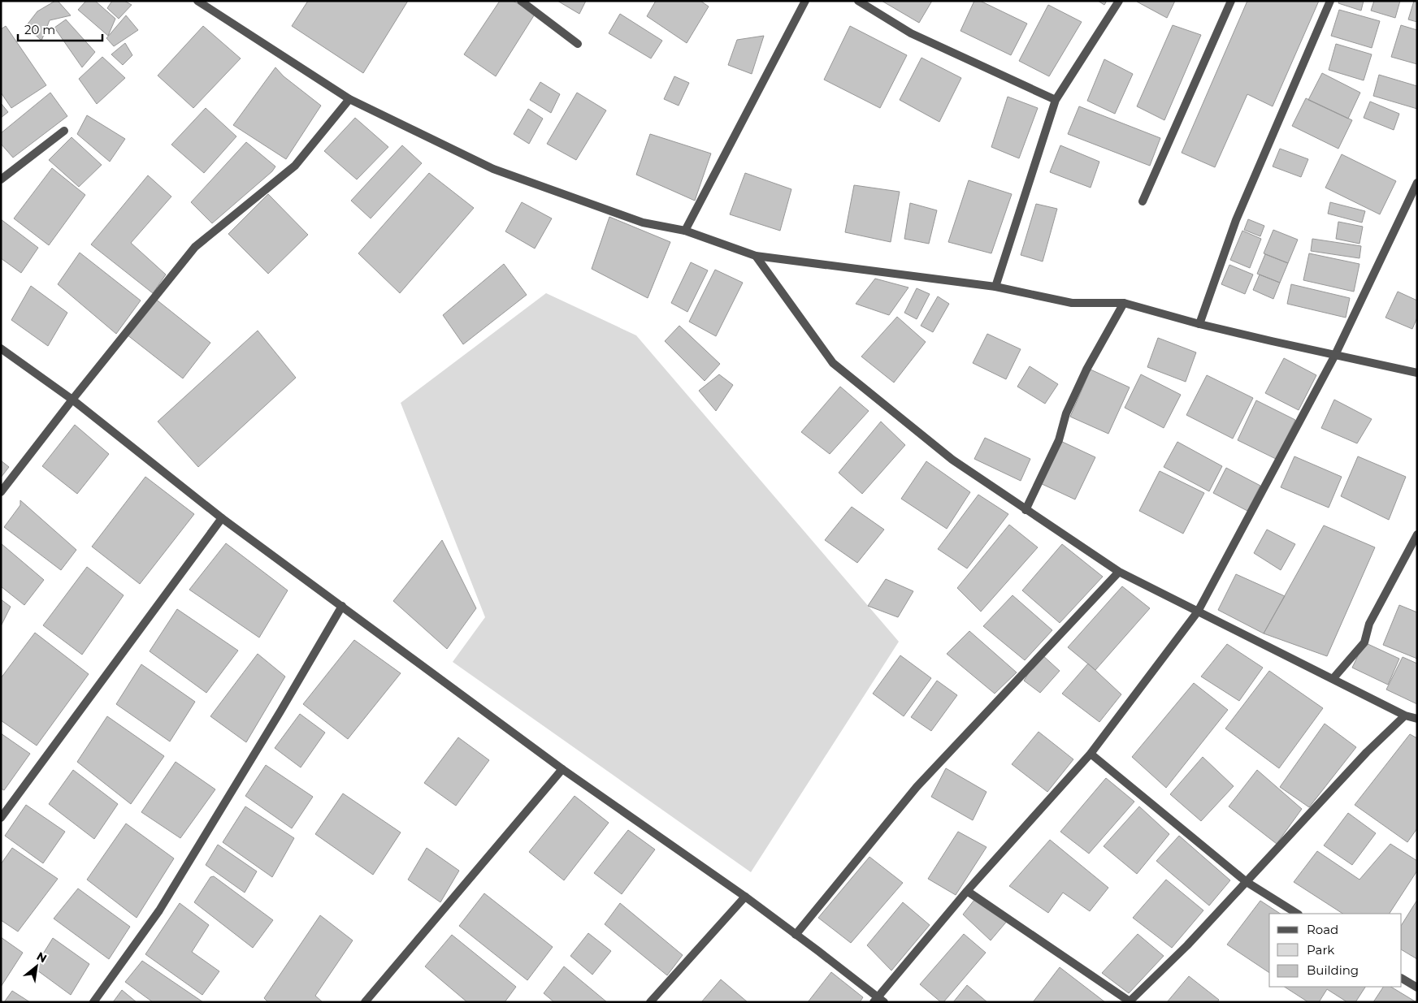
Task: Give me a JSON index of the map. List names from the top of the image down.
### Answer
{
  "legend": ["Road", "Park", "Building"],
  "scale_bar": "20 m",
  "north": "top right"
}
